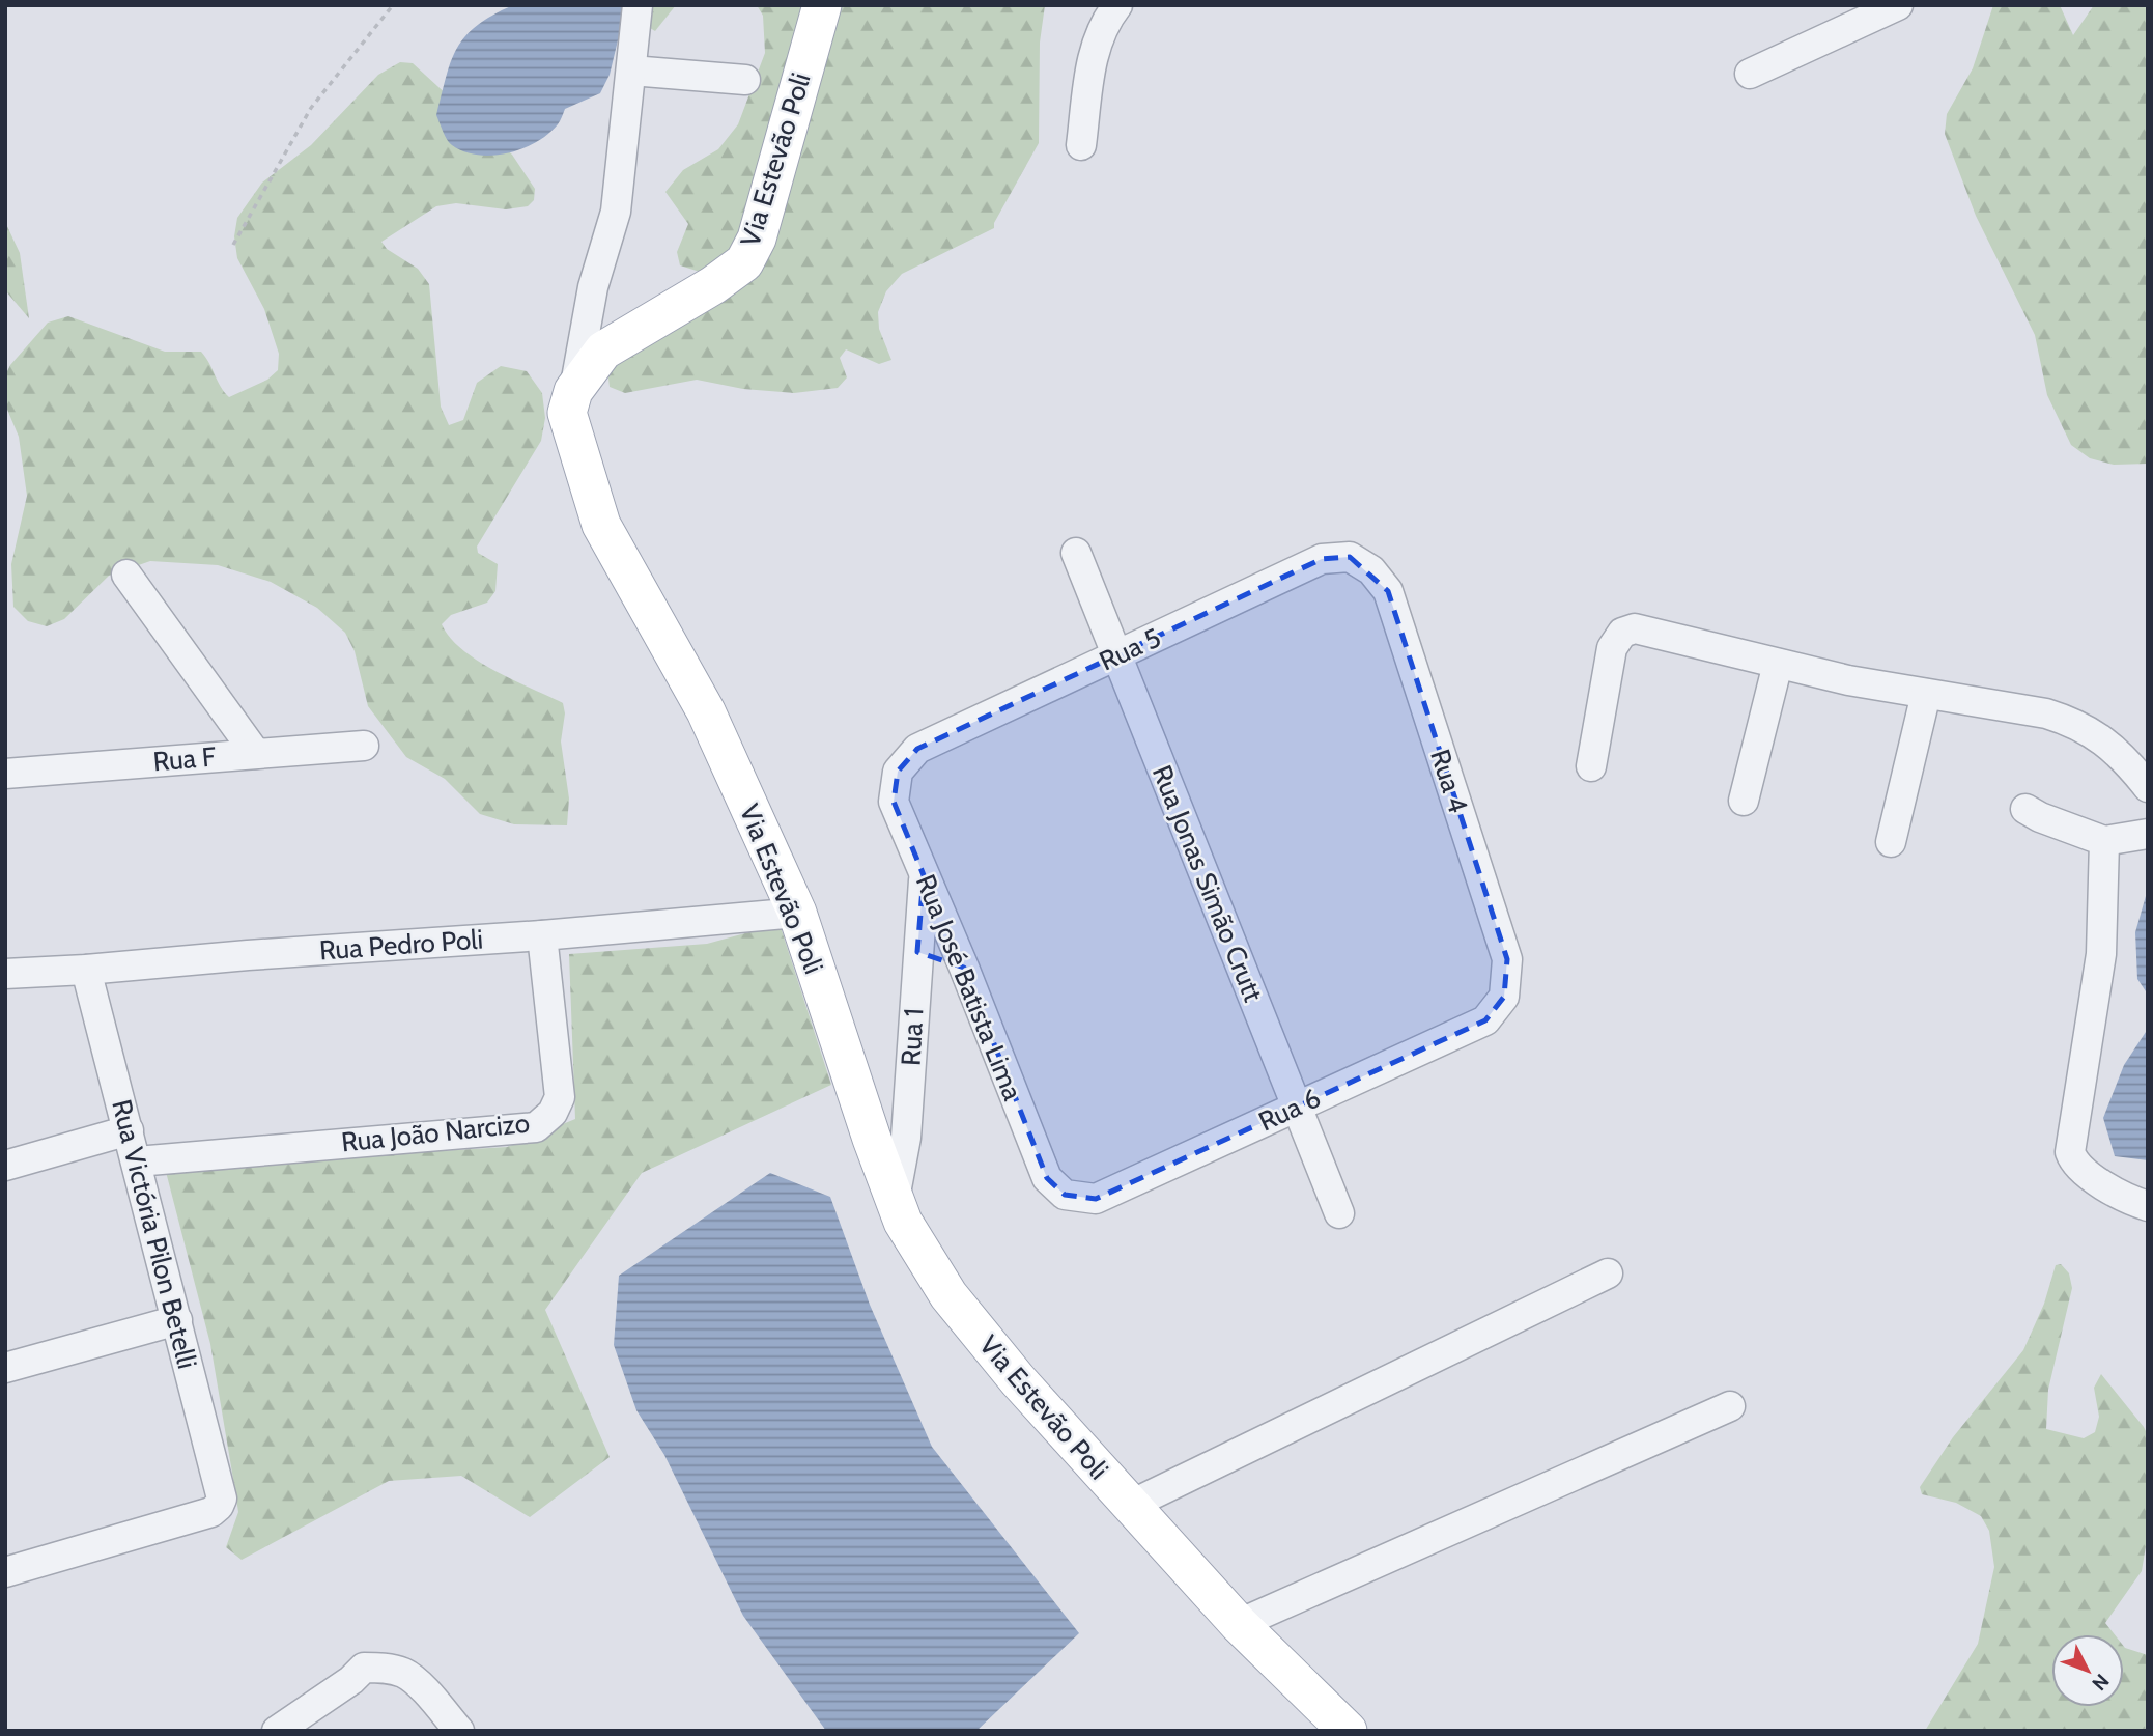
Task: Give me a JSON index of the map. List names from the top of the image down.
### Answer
{
  "streets": {
    "main road": ["Via Estevão Poli"],
    "street": [
      "Rua 5",
      "Rua F",
      "Rua 4",
      "Rua Jonas Simão Crutt",
      "Rua Pedro Poli",
      "Rua José Batista Lima",
      "Rua 1",
      "Rua 6",
      "Rua João Narcizo",
      "Rua Victória Pilon Betelli"
    ]
  },
  "crossings": [
    ["Via Estevão Poli", "Rua Pedro Poli"],
    ["Via Estevão Poli", "Rua 1"],
    ["Rua 5", "Rua 4"],
    ["Rua 5", "Rua Jonas Simão Crutt"],
    ["Rua 5", "Rua José Batista Lima"],
    ["Rua 4", "Rua 6"],
    ["Rua Jonas Simão Crutt", "Rua 6"],
    ["Rua Pedro Poli", "Rua João Narcizo"],
    ["Rua Pedro Poli", "Rua Victória Pilon Betelli"],
    ["Rua José Batista Lima", "Rua 1"],
    ["Rua José Batista Lima", "Rua 6"],
    ["Rua João Narcizo", "Rua Victória Pilon Betelli"]
  ],
  "north": "bottom right"
}
